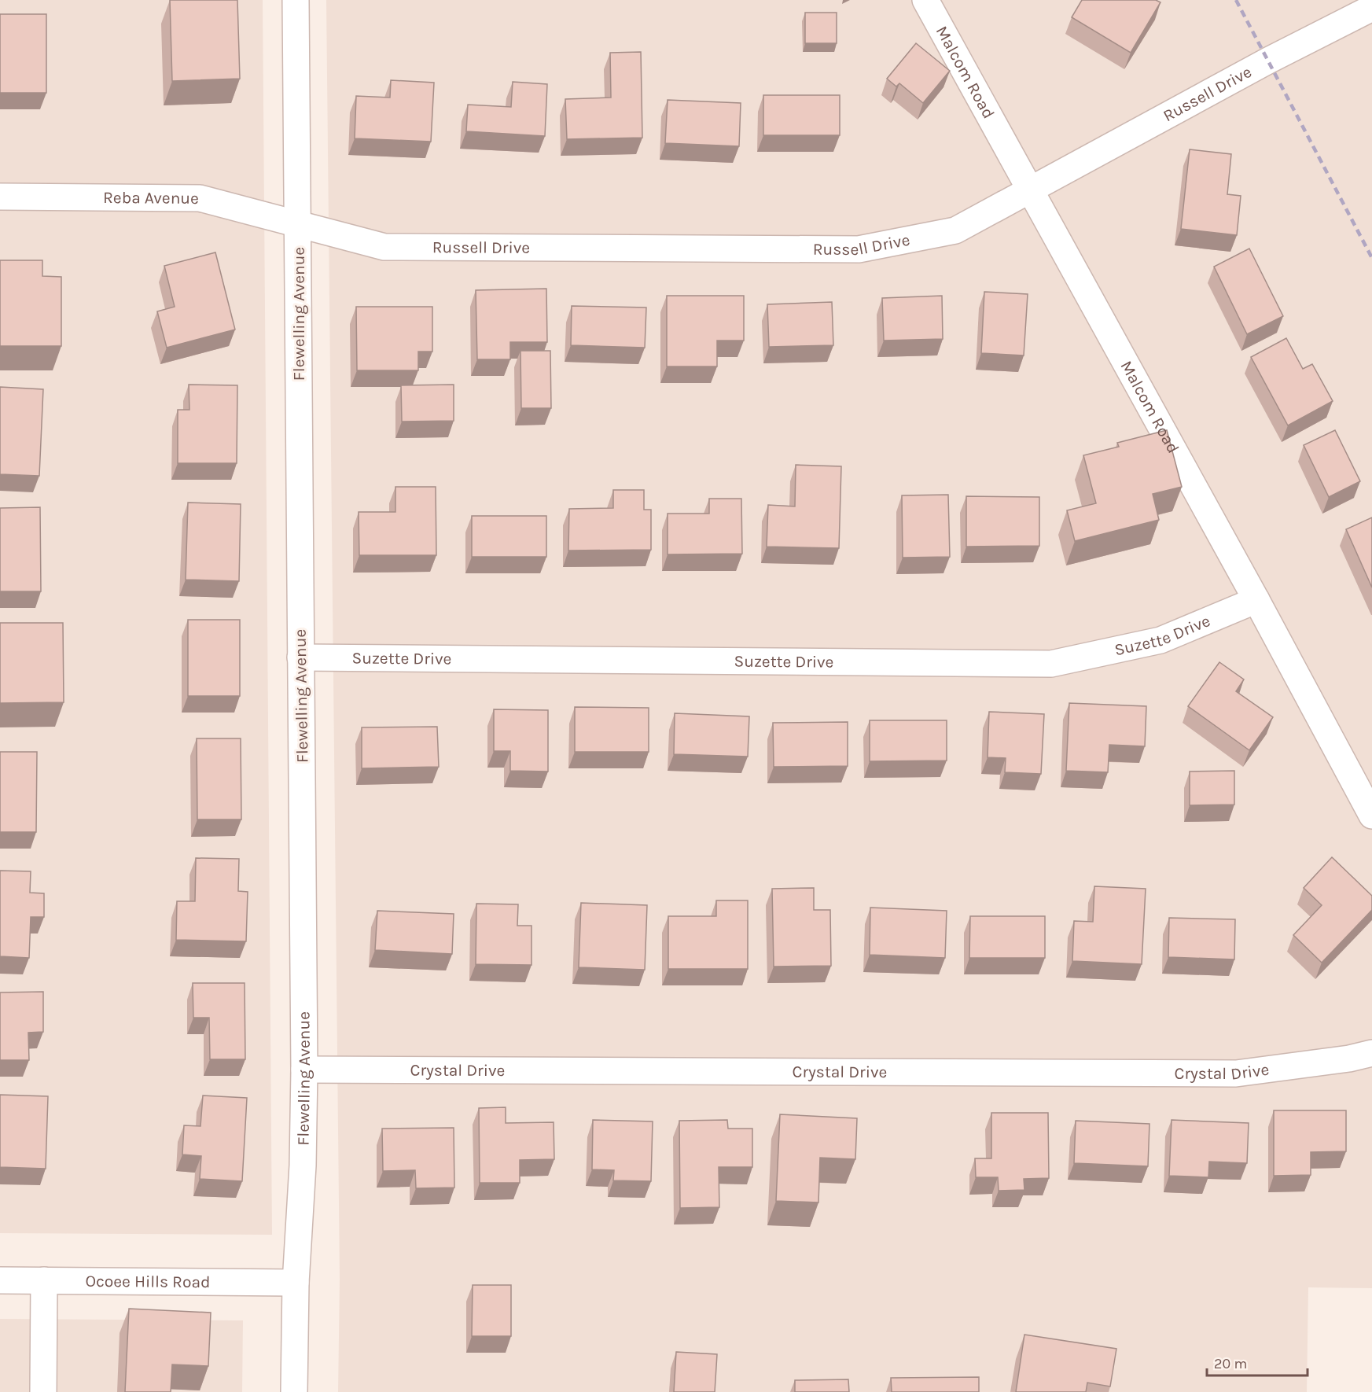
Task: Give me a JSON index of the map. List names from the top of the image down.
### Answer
{
  "streets": {
    "street": [
      "Malcom Road",
      "Russell Drive",
      "Reba Avenue",
      "Flewelling Avenue",
      "Suzette Drive",
      "Crystal Drive",
      "Ocoee Hills Road"
    ]
  },
  "crossings": [
    ["Malcom Road", "Russell Drive"],
    ["Malcom Road", "Suzette Drive"],
    ["Russell Drive", "Reba Avenue"],
    ["Russell Drive", "Flewelling Avenue"],
    ["Reba Avenue", "Flewelling Avenue"],
    ["Flewelling Avenue", "Suzette Drive"],
    ["Flewelling Avenue", "Crystal Drive"],
    ["Flewelling Avenue", "Ocoee Hills Road"]
  ],
  "scale_bar": "20 m"
}
